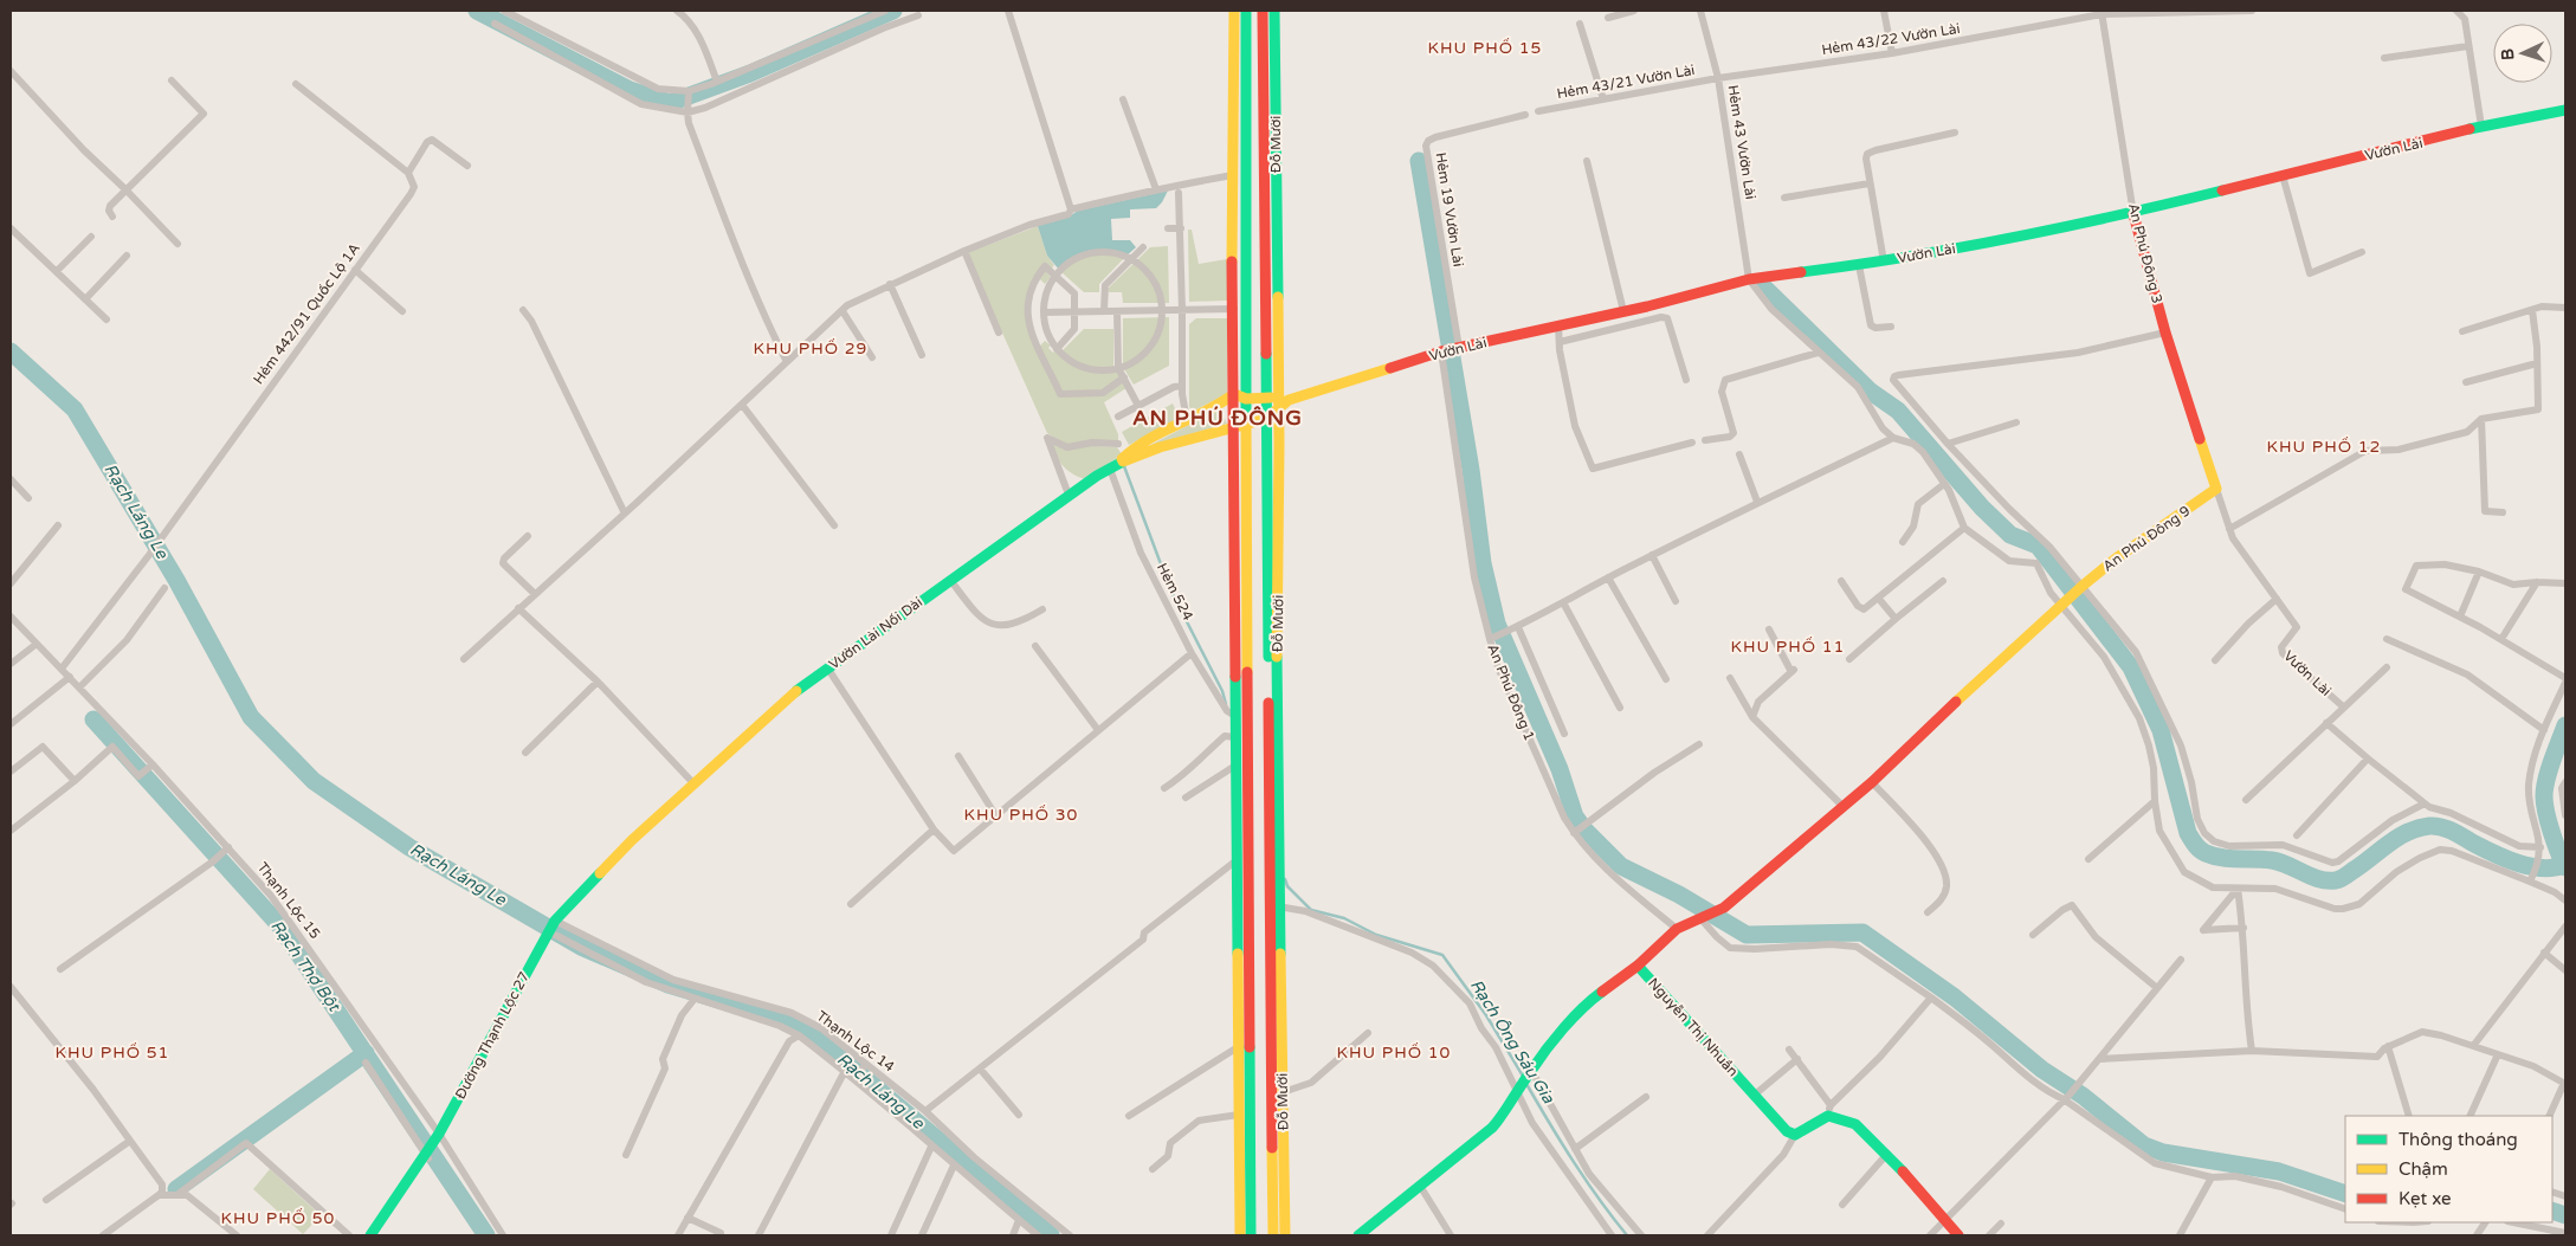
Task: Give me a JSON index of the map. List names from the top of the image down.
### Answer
{
  "streets": {
    "main road": [
      "Đỗ Mười",
      "Vườn Lài",
      "An Phú Đông 3",
      "An Phú Đông 9",
      "Vườn Lài Nối Dài",
      "Nguyễn Thị Nhuần",
      "Đường Thạnh Lộc 27"
    ],
    "street": [
      "Hẻm 43/22 Vườn Lài",
      "Hẻm 43/21 Vườn Lài",
      "Hẻm 43 Vườn Lài",
      "Hẻm 19 Vườn Lài",
      "Hẻm 442/91 Quốc Lộ 1A",
      "Hẻm 524",
      "An Phú Đông 1",
      "Thạnh Lộc 15",
      "Thạnh Lộc 14"
    ]
  },
  "crossings": [
    ["Hẻm 43/22 Vườn Lài", "Hẻm 43/21 Vườn Lài"],
    ["Hẻm 43/22 Vườn Lài", "Hẻm 43 Vườn Lài"],
    ["Hẻm 43/22 Vườn Lài", "An Phú Đông 3"],
    ["Hẻm 43/21 Vườn Lài", "Hẻm 43 Vườn Lài"],
    ["Hẻm 43 Vườn Lài", "Vườn Lài"],
    ["Đỗ Mười", "Vườn Lài"],
    ["Đỗ Mười", "Vườn Lài Nối Dài"],
    ["Vườn Lài", "Hẻm 19 Vườn Lài"],
    ["Vườn Lài", "An Phú Đông 3"],
    ["Vườn Lài", "An Phú Đông 9"],
    ["Vườn Lài", "An Phú Đông 1"],
    ["Hẻm 19 Vườn Lài", "An Phú Đông 1"],
    ["An Phú Đông 3", "An Phú Đông 9"],
    ["Hẻm 442/91 Quốc Lộ 1A", "Thạnh Lộc 15"],
    ["An Phú Đông 9", "An Phú Đông 1"],
    ["Hẻm 524", "Vườn Lài Nối Dài"],
    ["Vườn Lài Nối Dài", "Đường Thạnh Lộc 27"],
    ["Vườn Lài Nối Dài", "Thạnh Lộc 14"],
    ["Thạnh Lộc 15", "Đường Thạnh Lộc 27"],
    ["Đường Thạnh Lộc 27", "Thạnh Lộc 14"]
  ],
  "districts": [
    "KHU PHỐ 15",
    "KHU PHỐ 29",
    "AN PHÚ ĐÔNG",
    "KHU PHỐ 12",
    "KHU PHỐ 11",
    "KHU PHỐ 30",
    "KHU PHỐ 51",
    "KHU PHỐ 10",
    "KHU PHỐ 50"
  ],
  "water": ["Rạch Láng Le", "Rạch Thợ Bột", "Rạch Ông Sáu Gia"],
  "legend": ["Thông thoáng", "Chậm", "Kẹt xe"],
  "north": "left"
}
